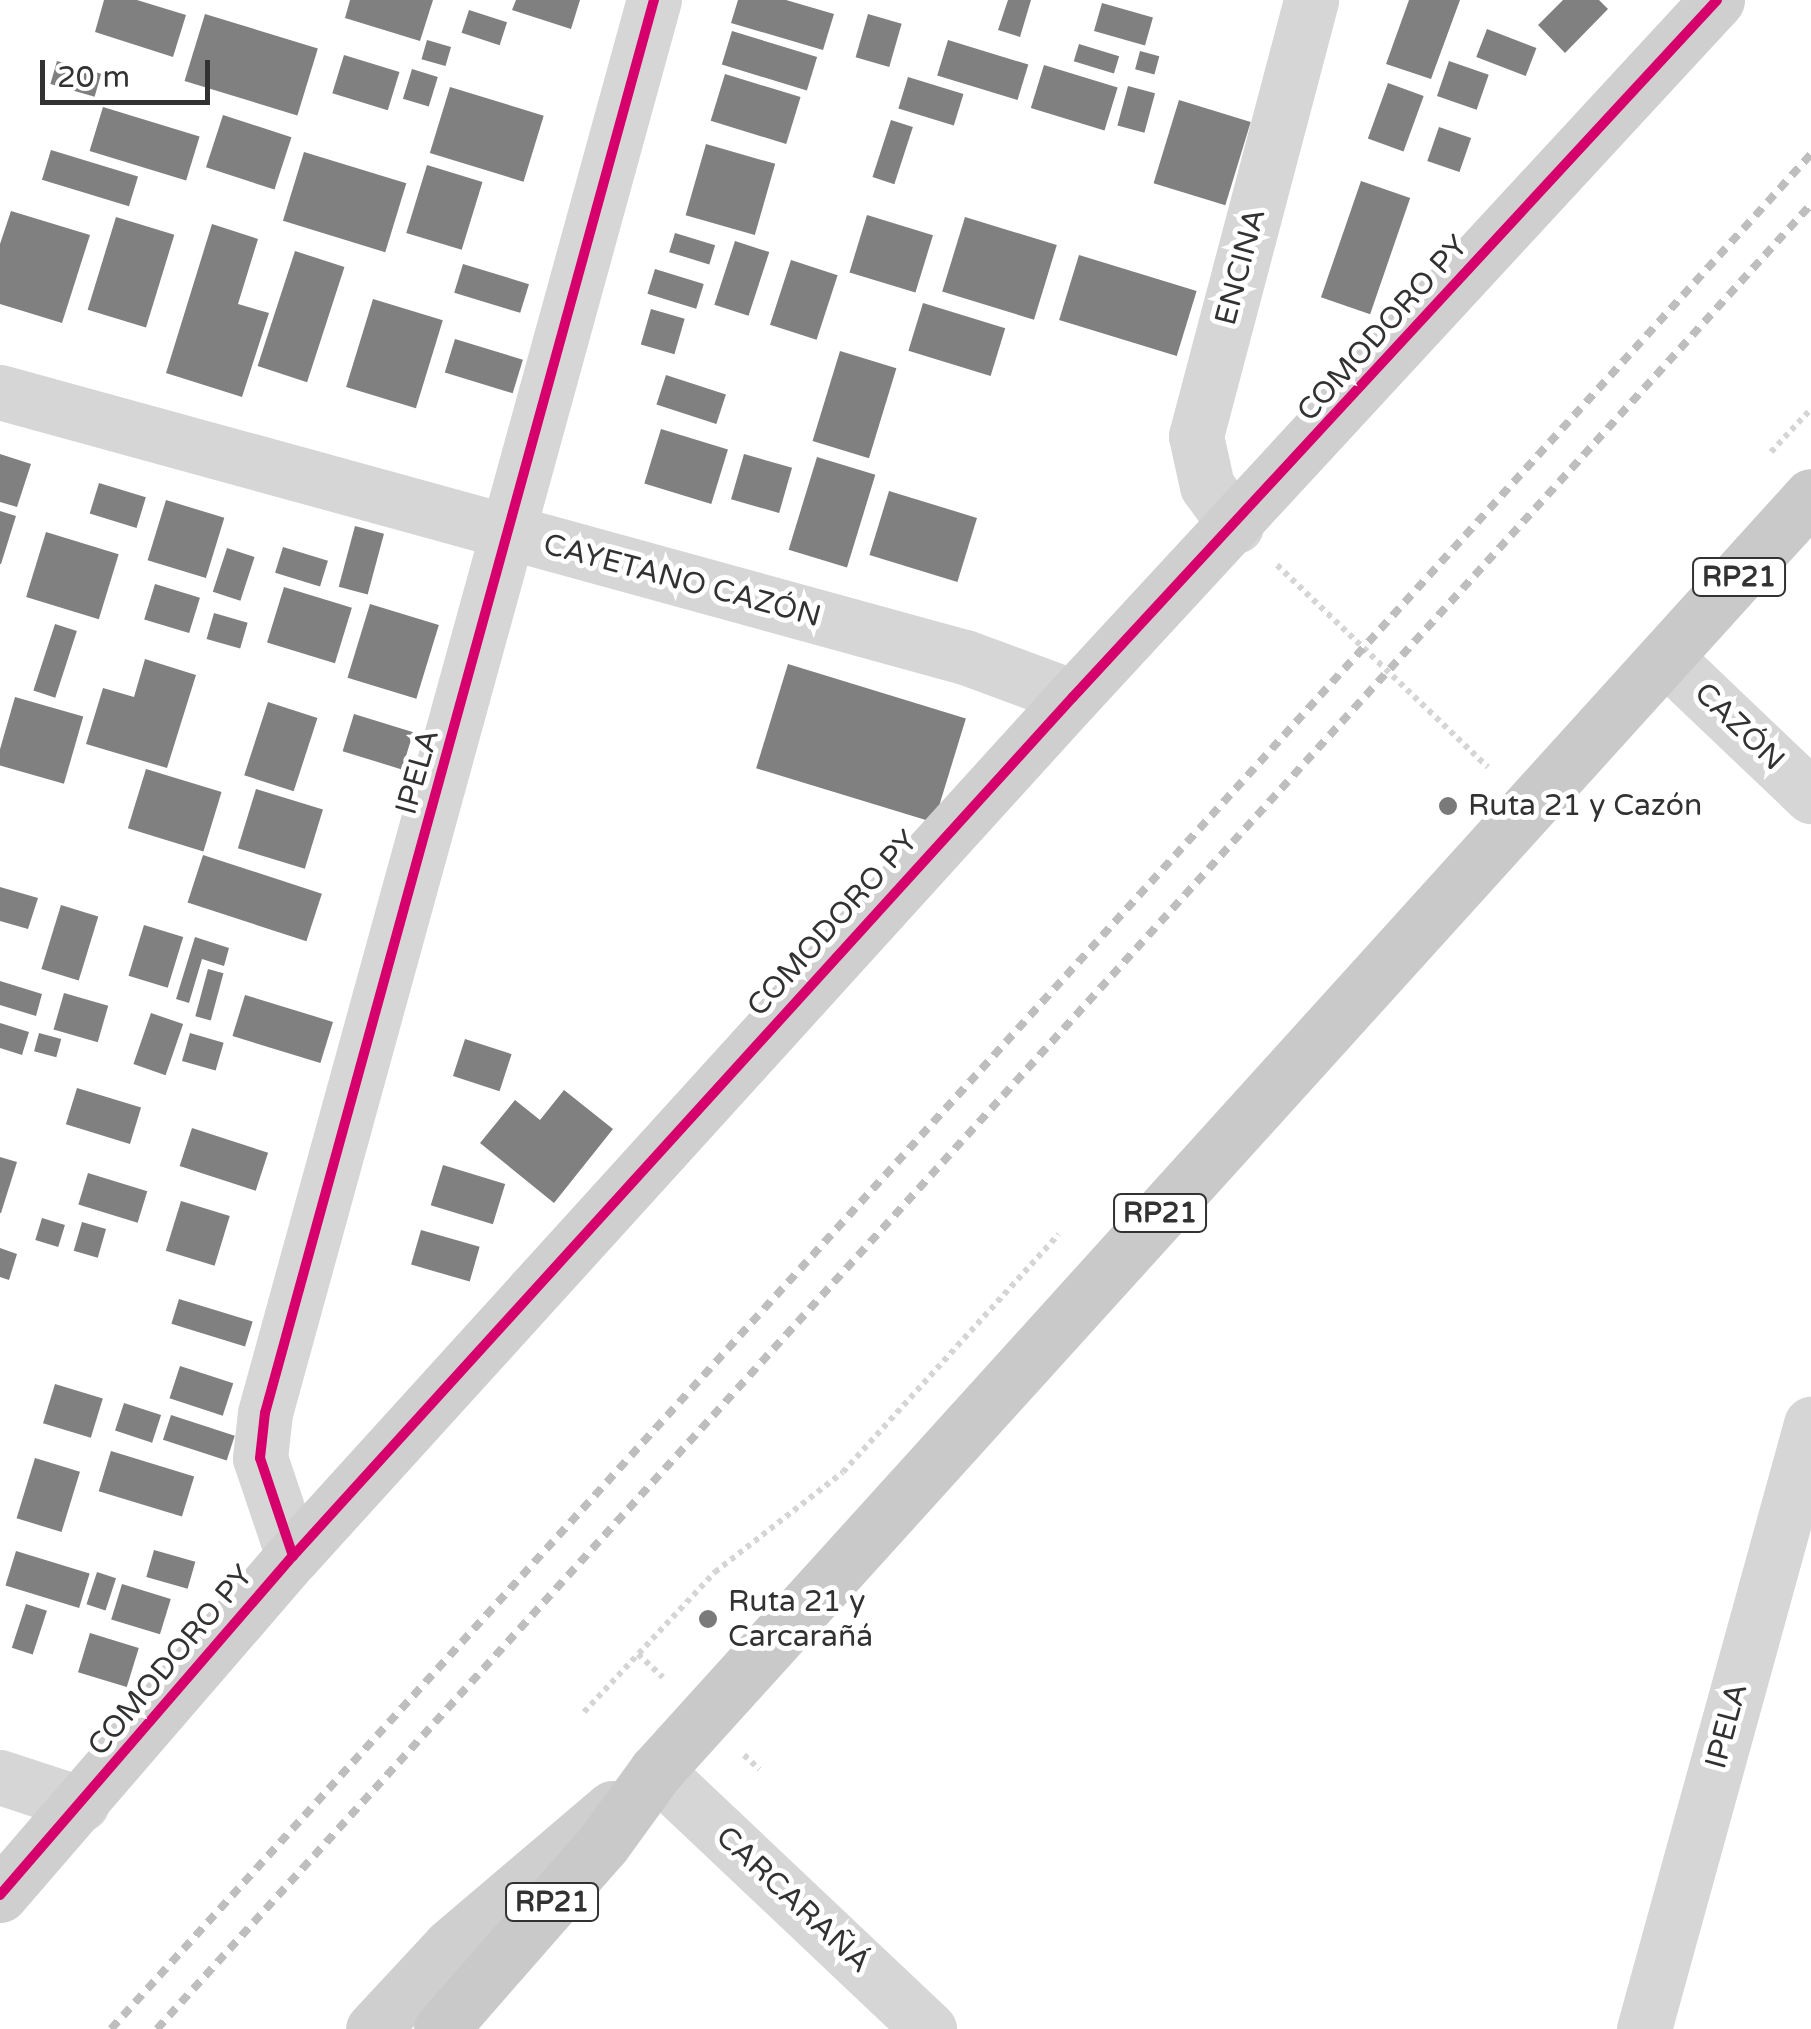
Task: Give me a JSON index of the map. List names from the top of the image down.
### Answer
{
  "streets": {
    "main road": ["RP21"],
    "street": [
      "ENCINA",
      "COMODORO PY",
      "CAYETANO CAZÓN",
      "CAZÓN",
      "IPELA",
      "CARCARAÑÁ"
    ]
  },
  "crossings": [
    ["ENCINA", "COMODORO PY"],
    ["COMODORO PY", "CAYETANO CAZÓN"],
    ["COMODORO PY", "IPELA"],
    ["RP21", "CAZÓN"],
    ["RP21", "CARCARAÑÁ"],
    ["CAYETANO CAZÓN", "IPELA"]
  ],
  "places": ["Ruta 21 y Cazón", "Ruta 21 y Carcarañá"],
  "scale_bar": "20 m"
}
